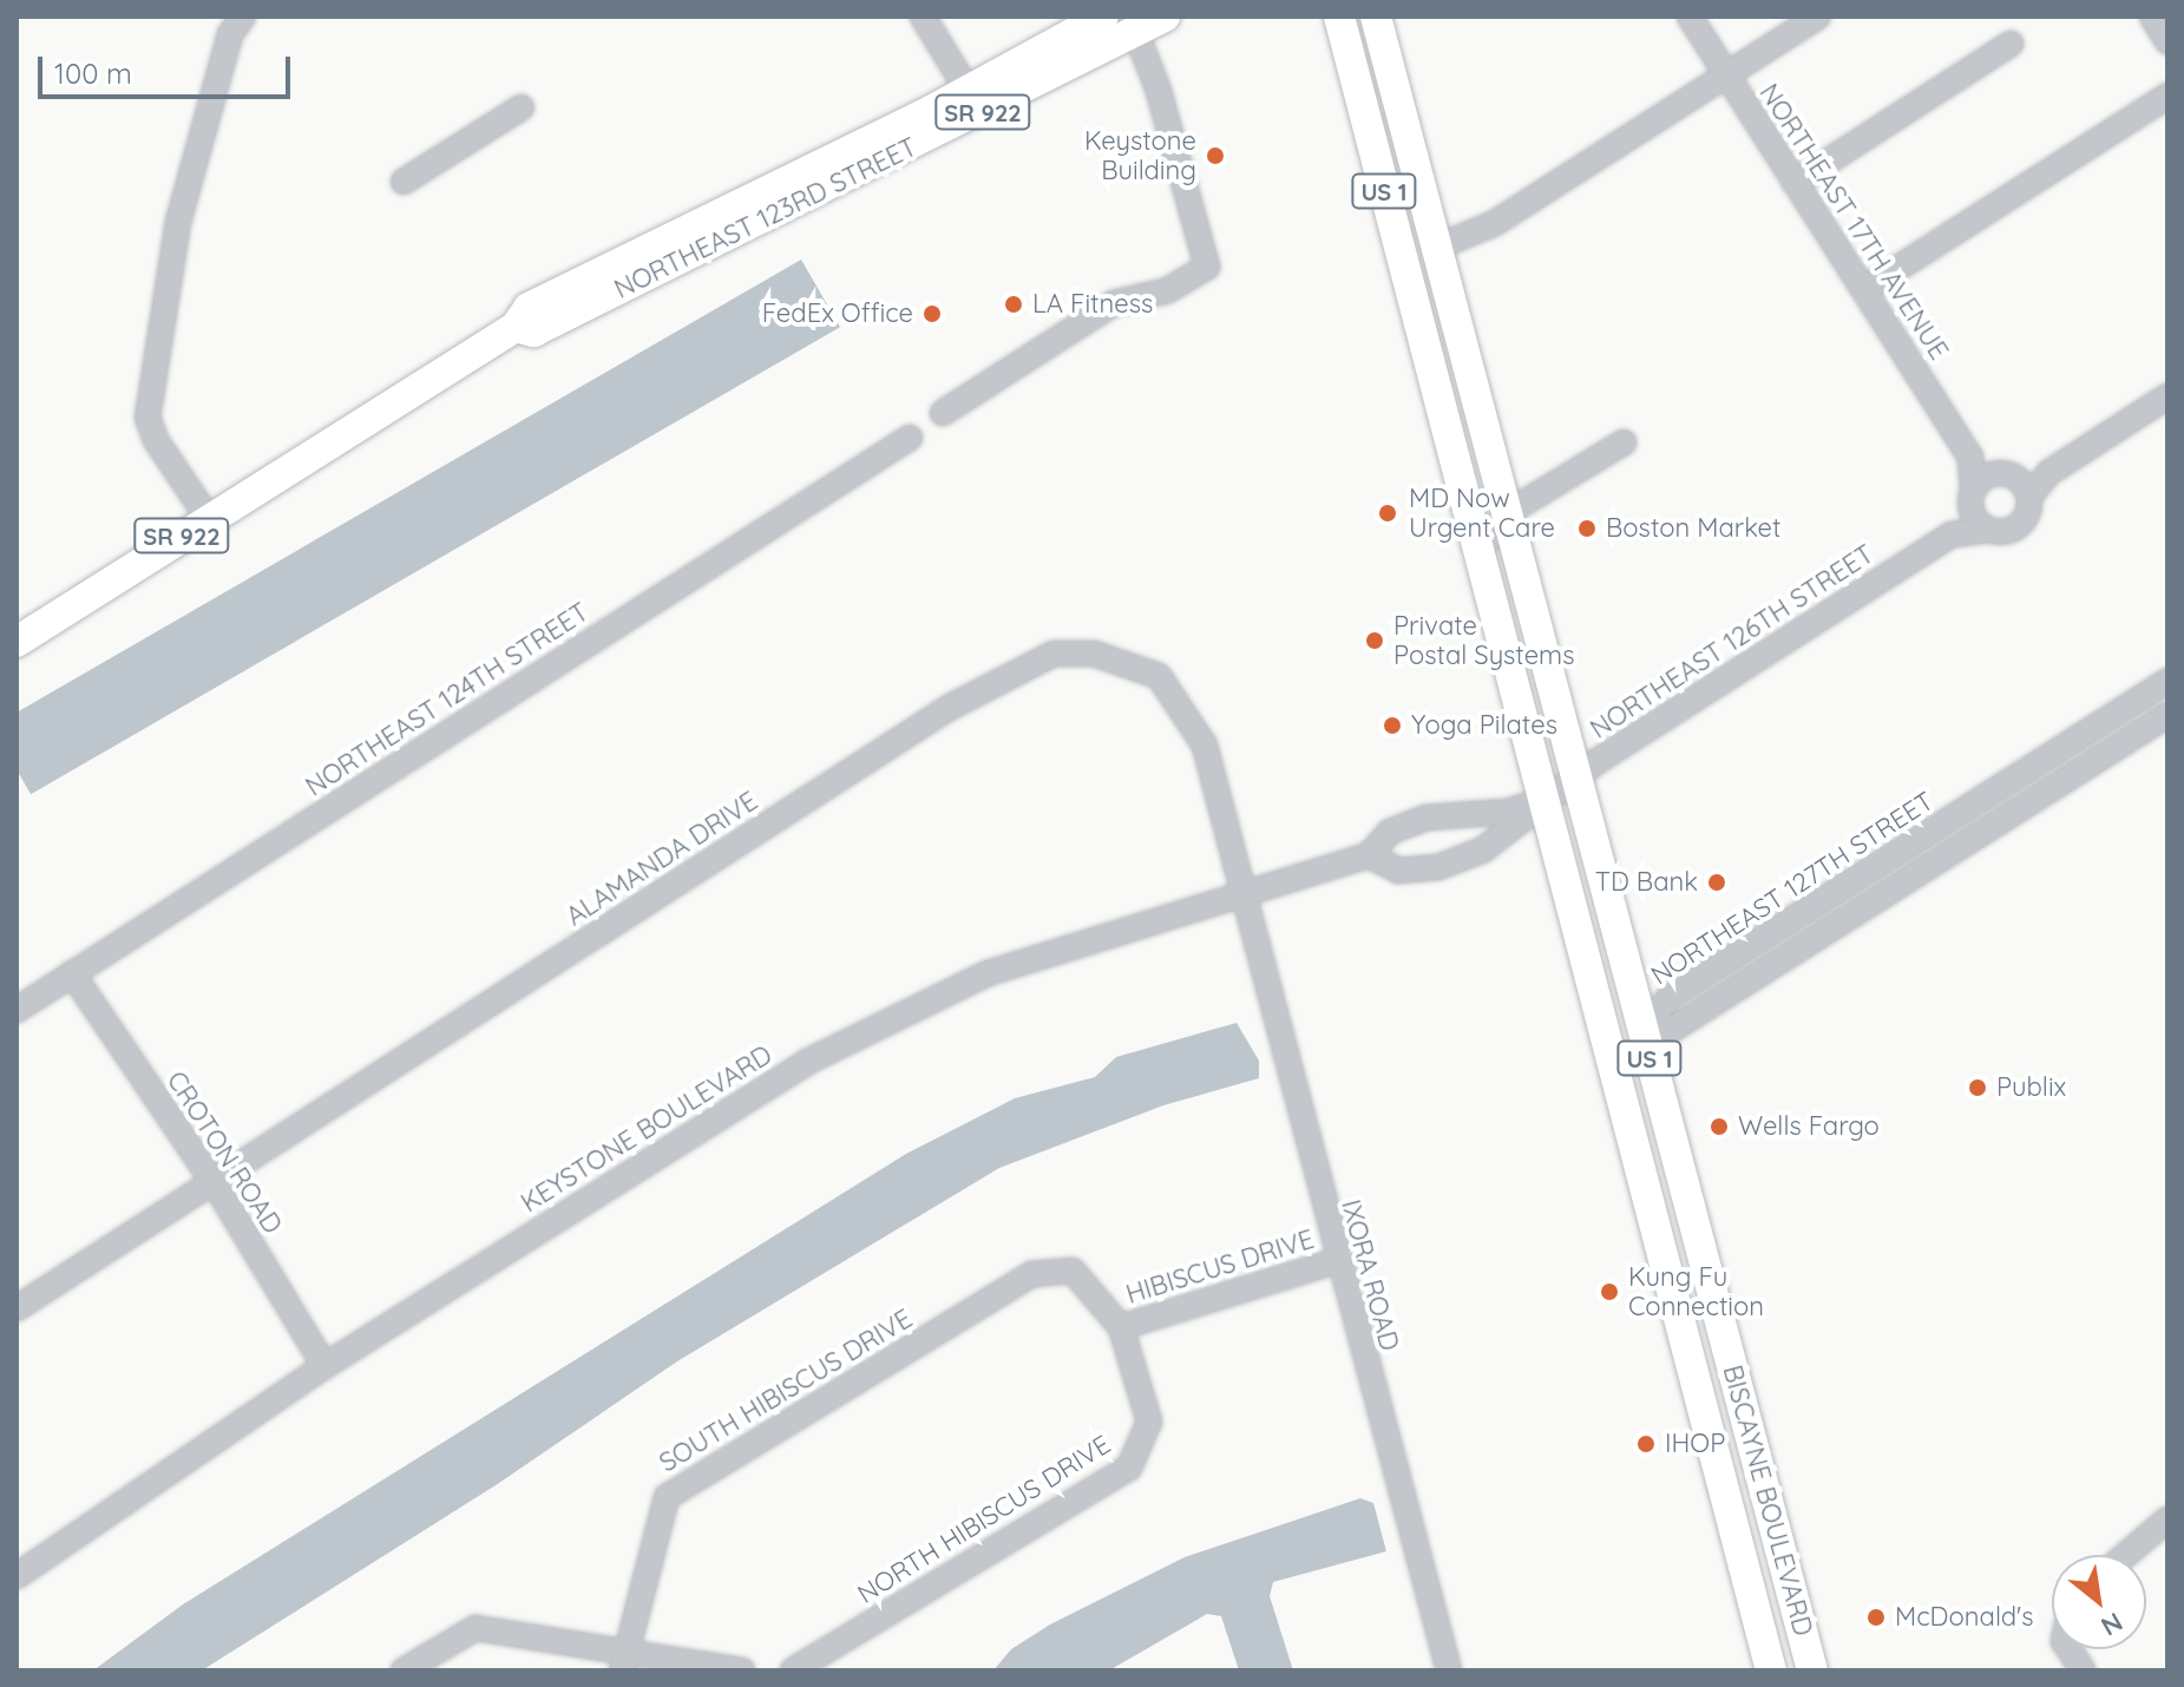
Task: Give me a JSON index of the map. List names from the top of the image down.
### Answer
{
  "streets": {
    "main road": [
      "SR 922",
      "US 1",
      "NORTHEAST 123RD STREET",
      "BISCAYNE BOULEVARD"
    ],
    "street": [
      "NORTHEAST 17TH AVENUE",
      "NORTHEAST 126TH STREET",
      "NORTHEAST 124TH STREET",
      "ALAMANDA DRIVE",
      "NORTHEAST 127TH STREET",
      "KEYSTONE BOULEVARD",
      "CROTON ROAD",
      "HIBISCUS DRIVE",
      "IXORA ROAD",
      "SOUTH HIBISCUS DRIVE",
      "NORTH HIBISCUS DRIVE"
    ]
  },
  "crossings": [
    ["NORTHEAST 17TH AVENUE", "NORTHEAST 126TH STREET"],
    ["NORTHEAST 126TH STREET", "KEYSTONE BOULEVARD"],
    ["NORTHEAST 126TH STREET", "BISCAYNE BOULEVARD"],
    ["NORTHEAST 124TH STREET", "CROTON ROAD"],
    ["ALAMANDA DRIVE", "KEYSTONE BOULEVARD"],
    ["ALAMANDA DRIVE", "CROTON ROAD"],
    ["ALAMANDA DRIVE", "IXORA ROAD"],
    ["NORTHEAST 127TH STREET", "BISCAYNE BOULEVARD"],
    ["KEYSTONE BOULEVARD", "CROTON ROAD"],
    ["KEYSTONE BOULEVARD", "IXORA ROAD"],
    ["KEYSTONE BOULEVARD", "BISCAYNE BOULEVARD"],
    ["HIBISCUS DRIVE", "IXORA ROAD"],
    ["HIBISCUS DRIVE", "SOUTH HIBISCUS DRIVE"],
    ["HIBISCUS DRIVE", "NORTH HIBISCUS DRIVE"],
    ["SOUTH HIBISCUS DRIVE", "NORTH HIBISCUS DRIVE"]
  ],
  "places": [
    "Keystone Building",
    "LA Fitness",
    "FedEx Office",
    "MD Now Urgent Care",
    "Boston Market",
    "Private Postal Systems",
    "Yoga Pilates",
    "TD Bank",
    "Publix",
    "Wells Fargo",
    "Kung Fu Connection",
    "IHOP",
    "McDonald's"
  ],
  "scale_bar": "100 m",
  "north": "bottom right"
}
